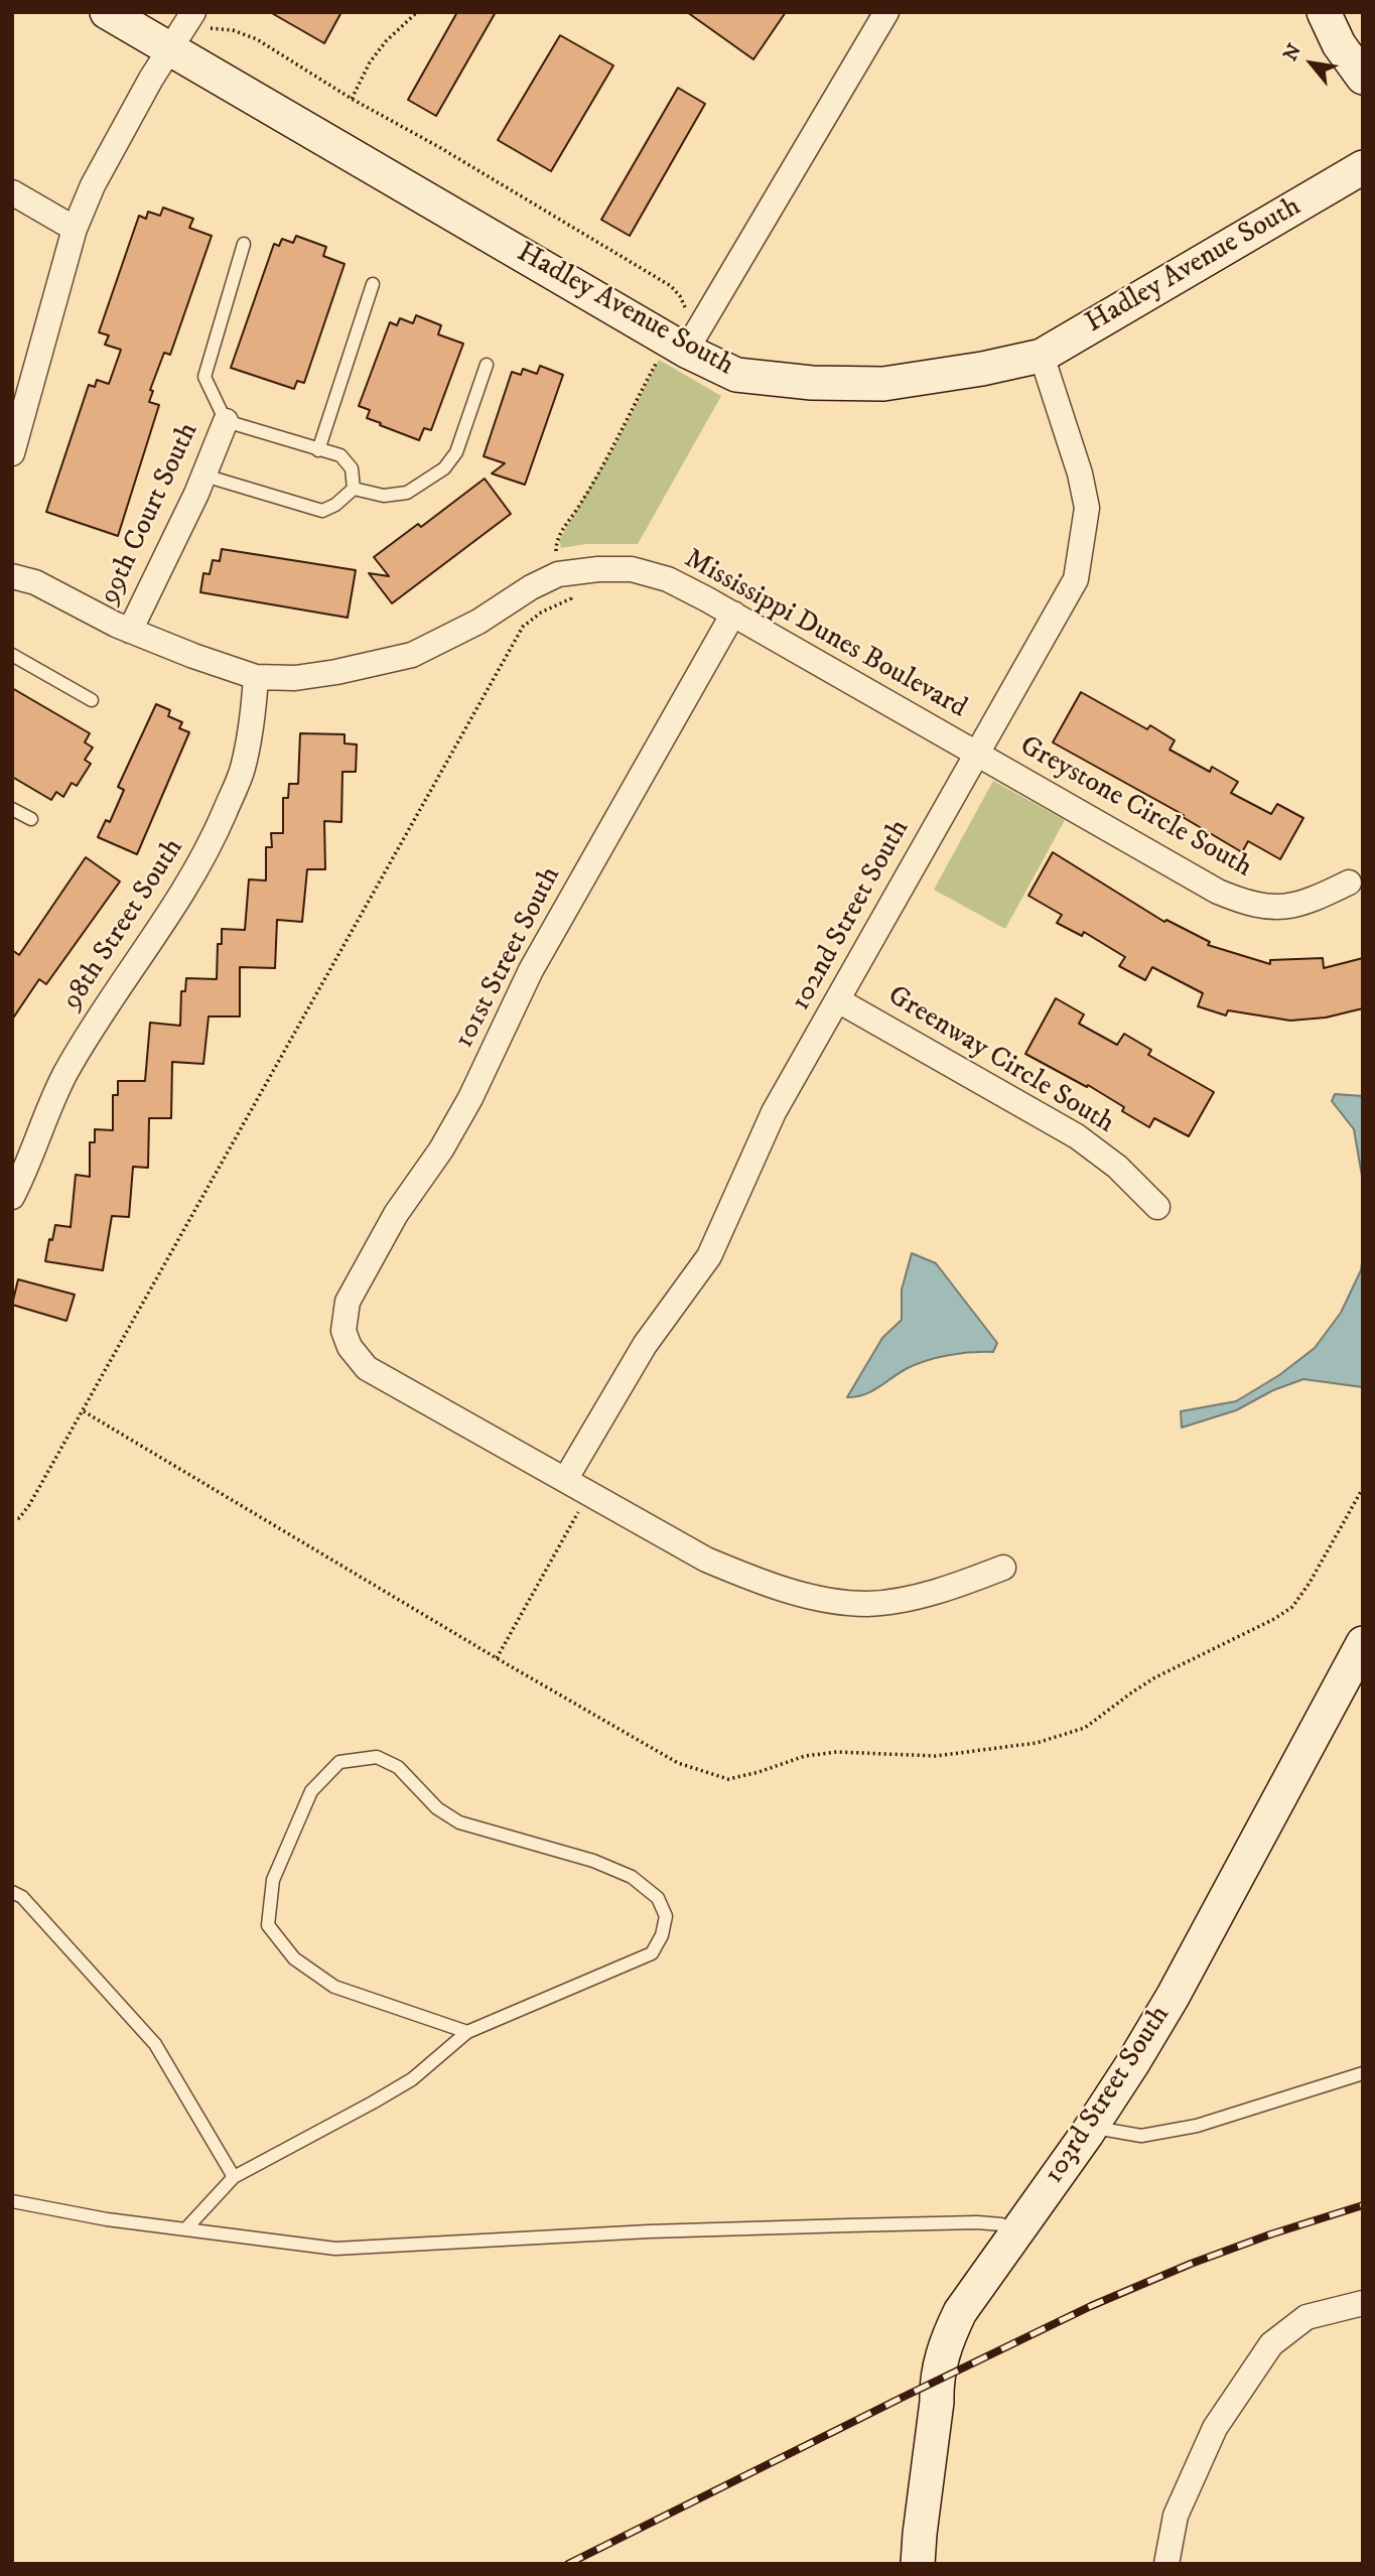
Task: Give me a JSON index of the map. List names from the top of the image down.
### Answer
{
  "streets": {
    "street": [
      "Hadley Avenue South",
      "99th Court South",
      "Mississippi Dunes Boulevard",
      "Greystone Circle South",
      "102nd Street South",
      "98th Street South",
      "101st Street South",
      "Greenway Circle South",
      "103rd Street South"
    ]
  },
  "crossings": [
    ["Hadley Avenue South", "102nd Street South"],
    ["99th Court South", "Mississippi Dunes Boulevard"],
    ["Mississippi Dunes Boulevard", "Greystone Circle South"],
    ["Mississippi Dunes Boulevard", "102nd Street South"],
    ["Mississippi Dunes Boulevard", "98th Street South"],
    ["Mississippi Dunes Boulevard", "101st Street South"],
    ["Greystone Circle South", "102nd Street South"],
    ["102nd Street South", "101st Street South"],
    ["102nd Street South", "Greenway Circle South"]
  ],
  "north": "top left"
}
